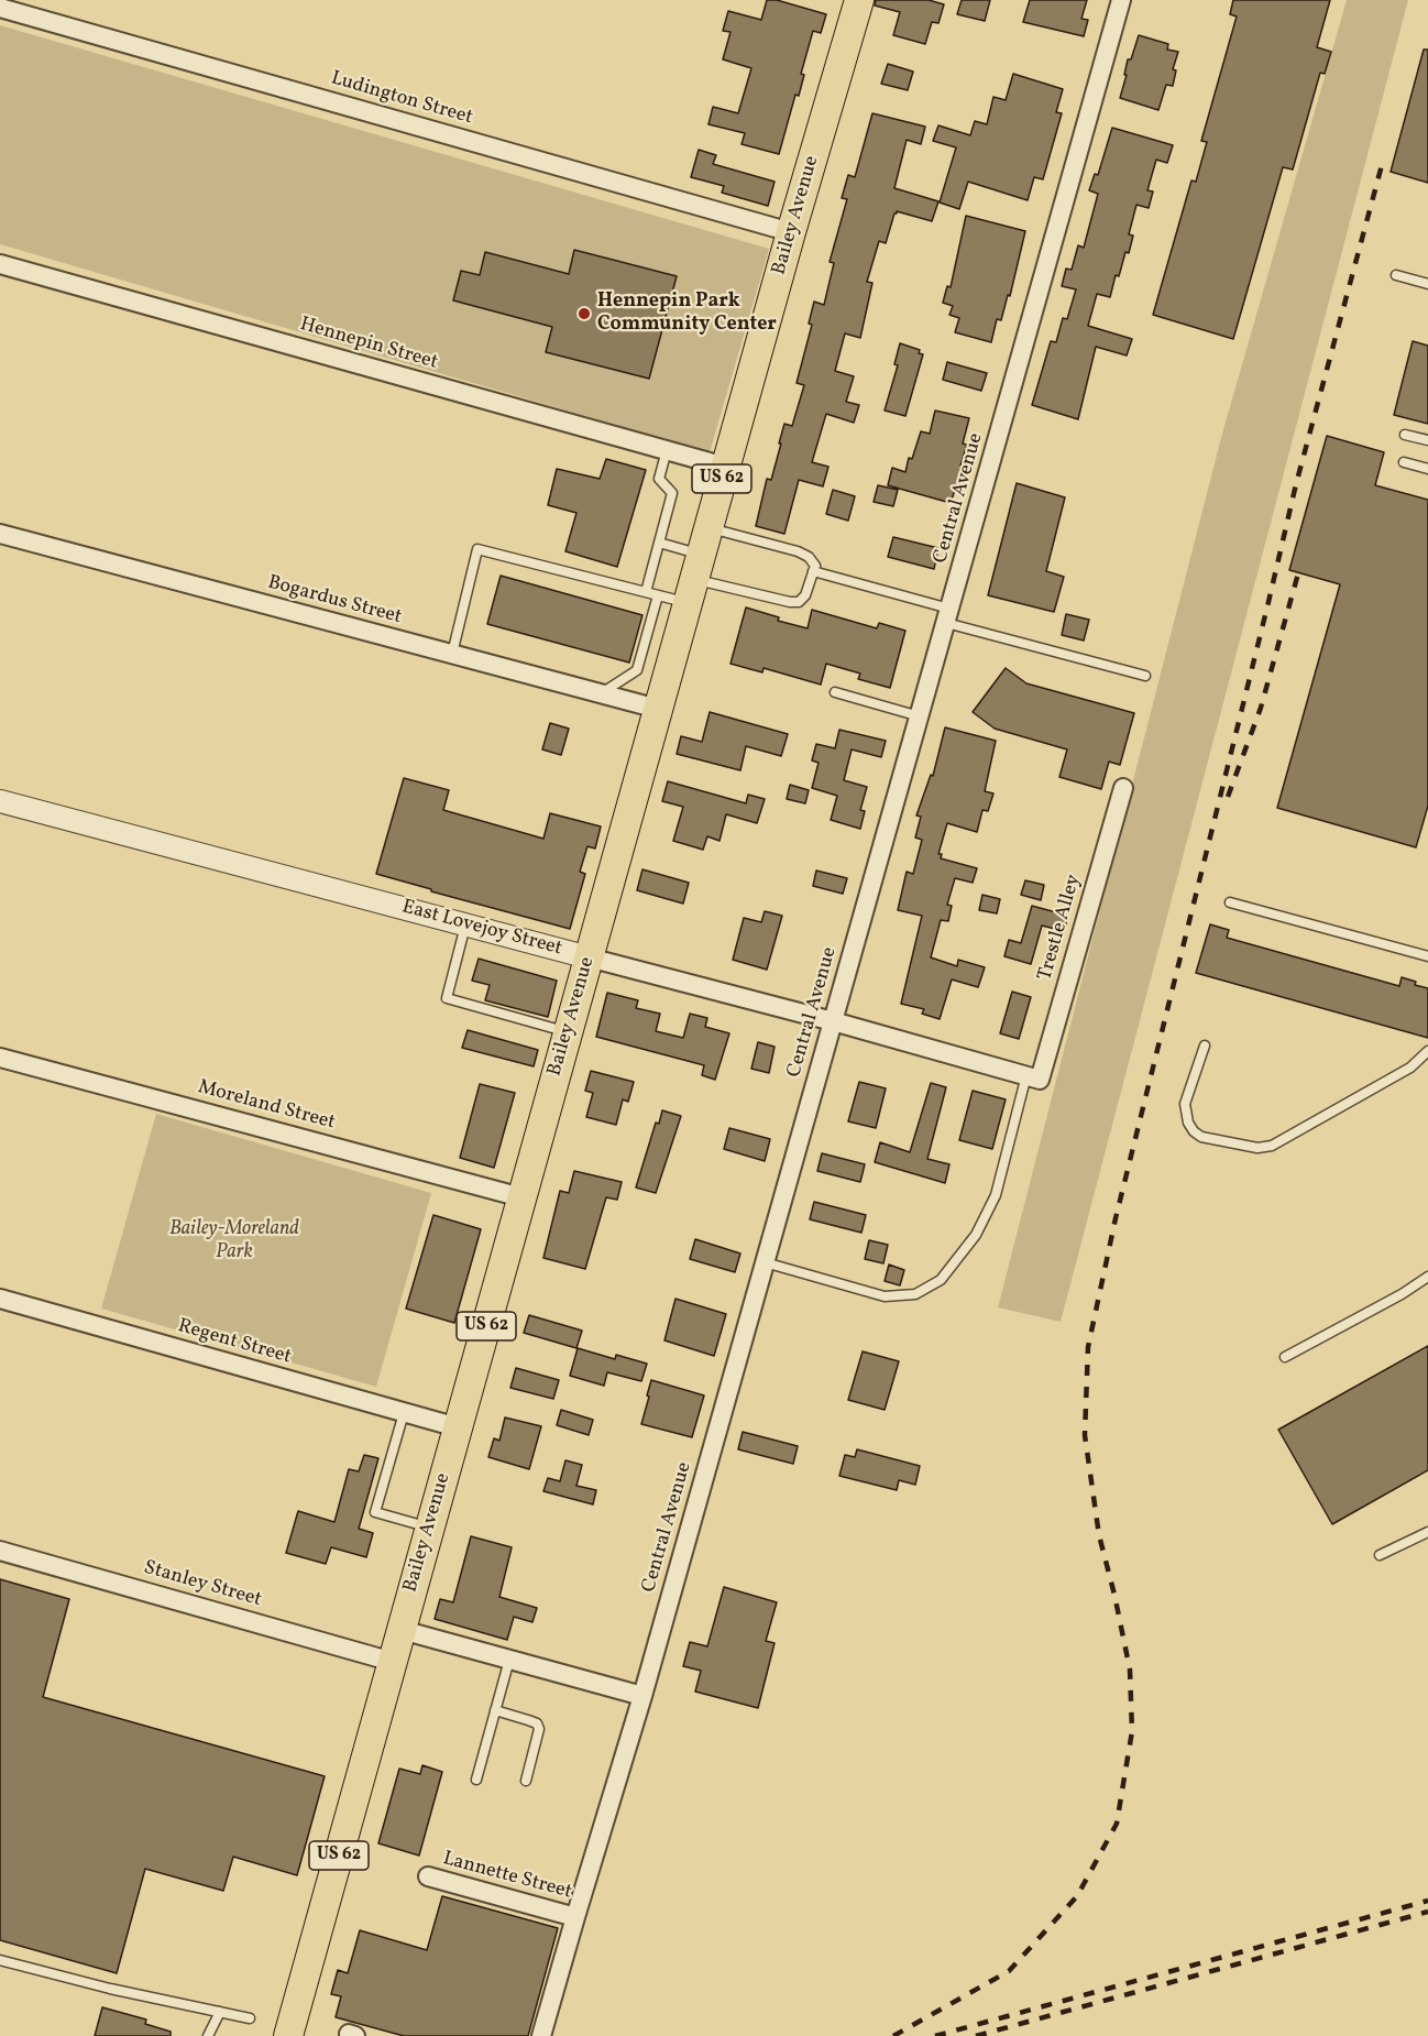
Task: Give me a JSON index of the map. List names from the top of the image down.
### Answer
{
  "streets": {
    "main road": ["Bailey Avenue", "US 62"],
    "street": [
      "Ludington Street",
      "Hennepin Street",
      "Central Avenue",
      "Bogardus Street",
      "Trestle Alley",
      "East Lovejoy Street",
      "Moreland Street",
      "Regent Street",
      "Stanley Street",
      "Lannette Street"
    ]
  },
  "crossings": [
    ["Ludington Street", "Bailey Avenue"],
    ["Bailey Avenue", "Hennepin Street"],
    ["Bailey Avenue", "Bogardus Street"],
    ["Bailey Avenue", "East Lovejoy Street"],
    ["Bailey Avenue", "Moreland Street"],
    ["Bailey Avenue", "Regent Street"],
    ["Bailey Avenue", "Stanley Street"],
    ["Central Avenue", "Trestle Alley"],
    ["Central Avenue", "East Lovejoy Street"],
    ["Central Avenue", "Lannette Street"],
    ["Trestle Alley", "East Lovejoy Street"]
  ],
  "parks": ["Bailey-Moreland Park"],
  "places": ["Hennepin Park Community Center"]
}
